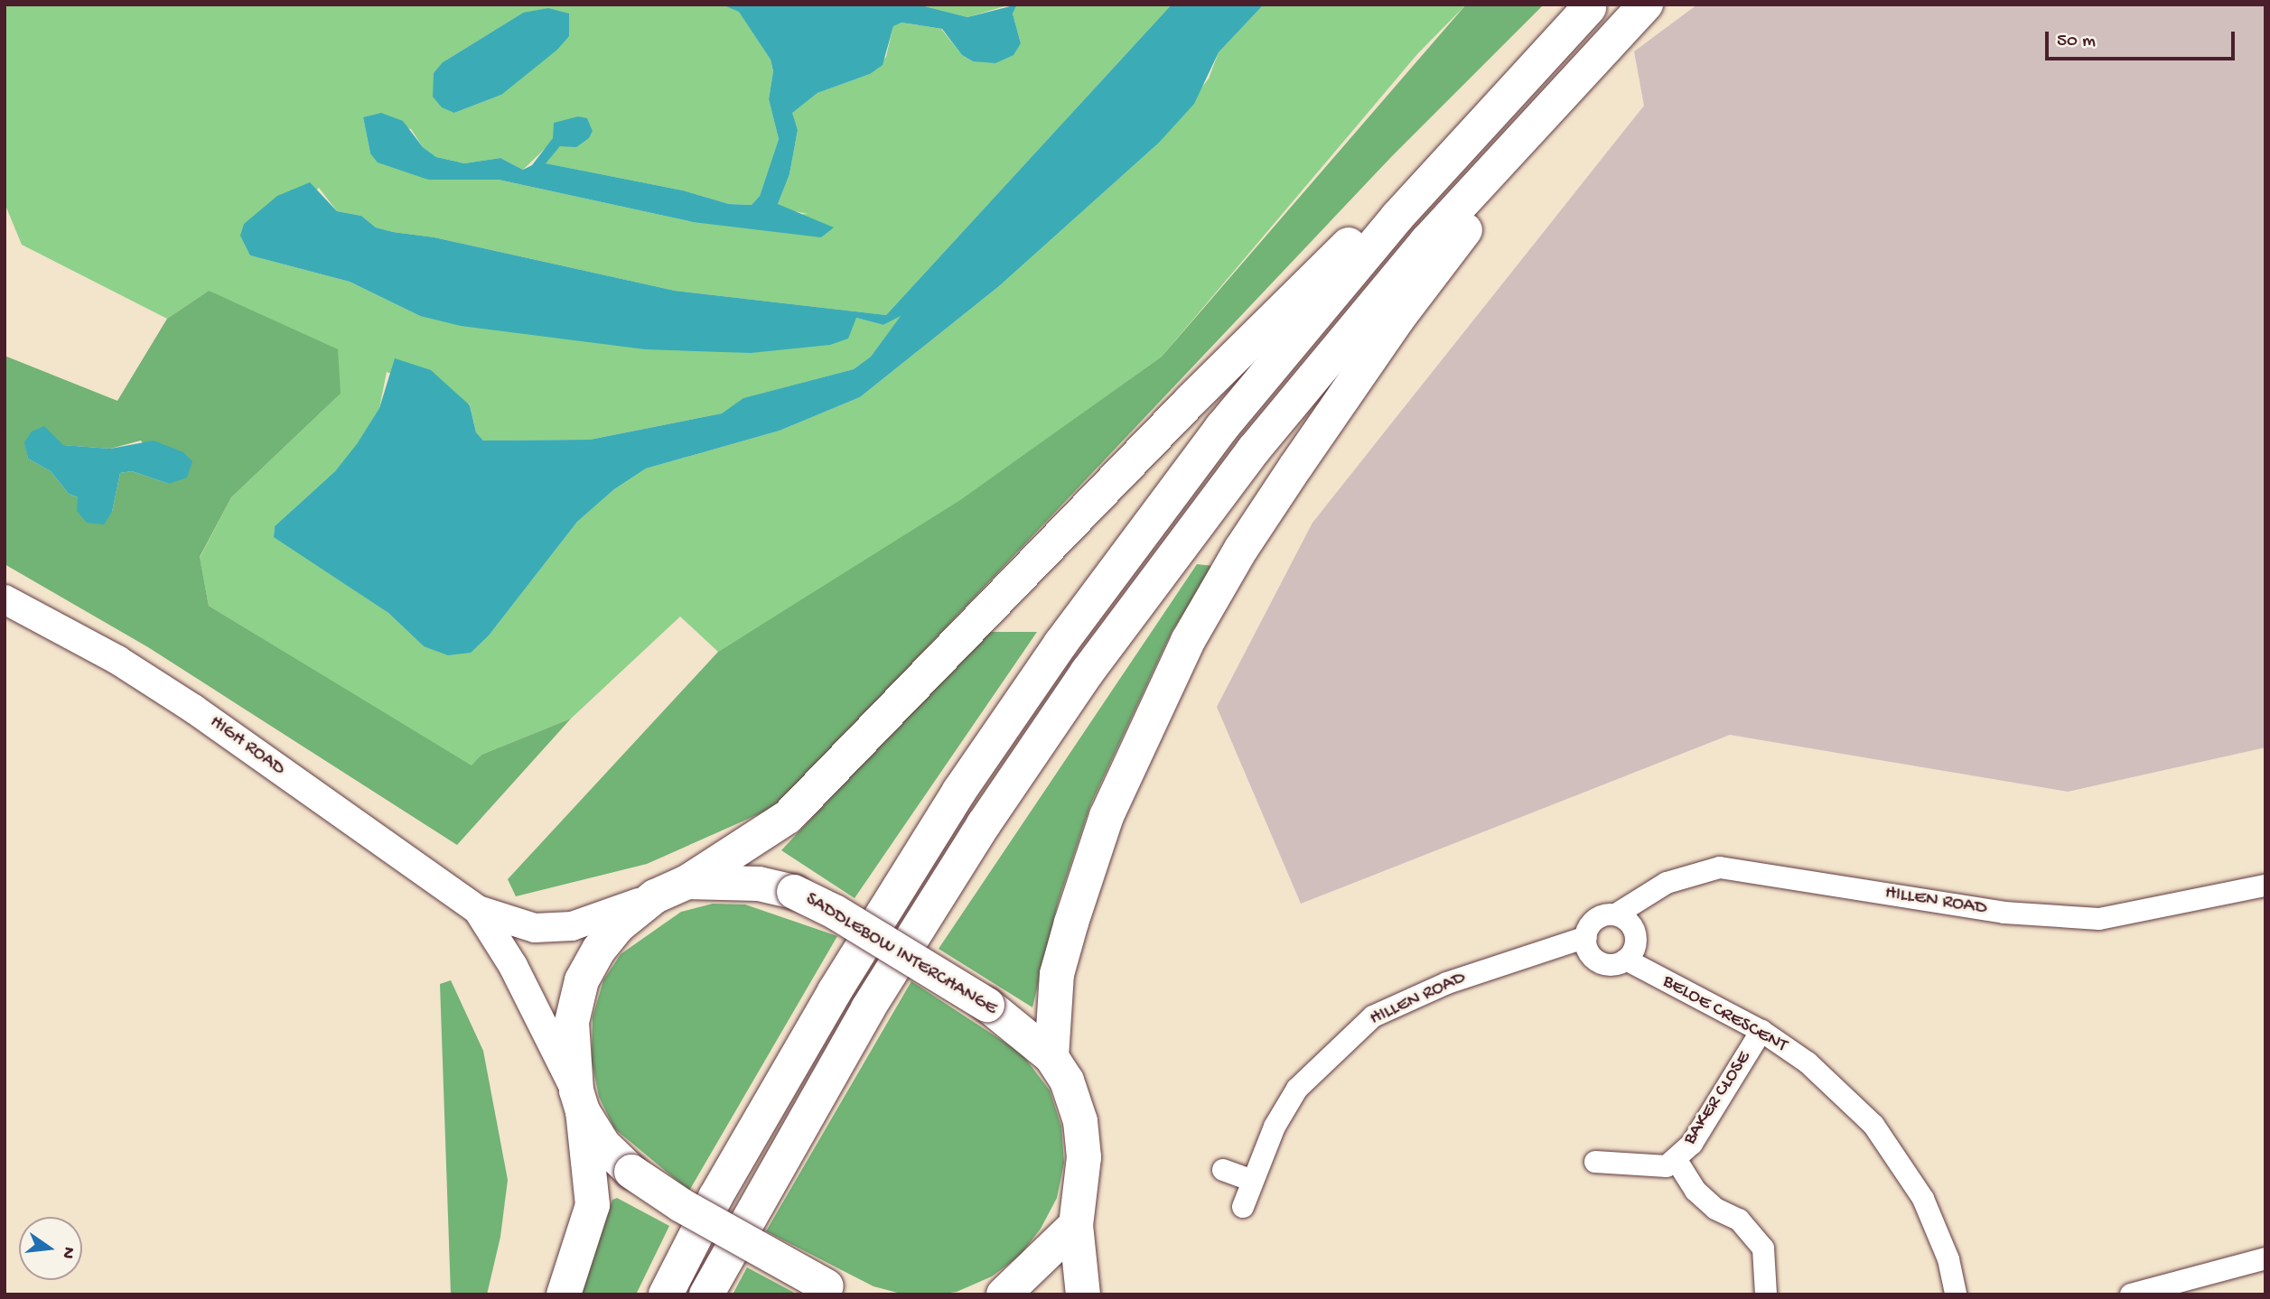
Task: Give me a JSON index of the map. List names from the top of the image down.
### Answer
{
  "streets": {
    "main road": ["SADDLEBOW INTERCHANGE"],
    "street": [
      "HIGH ROAD",
      "HILLEN ROAD",
      "BELOE CRESCENT",
      "BAKER CLOSE"
    ]
  },
  "crossings": [
    ["HIGH ROAD", "SADDLEBOW INTERCHANGE"],
    ["HILLEN ROAD", "BELOE CRESCENT"],
    ["BELOE CRESCENT", "BAKER CLOSE"]
  ],
  "scale_bar": "50 m",
  "north": "right"
}
